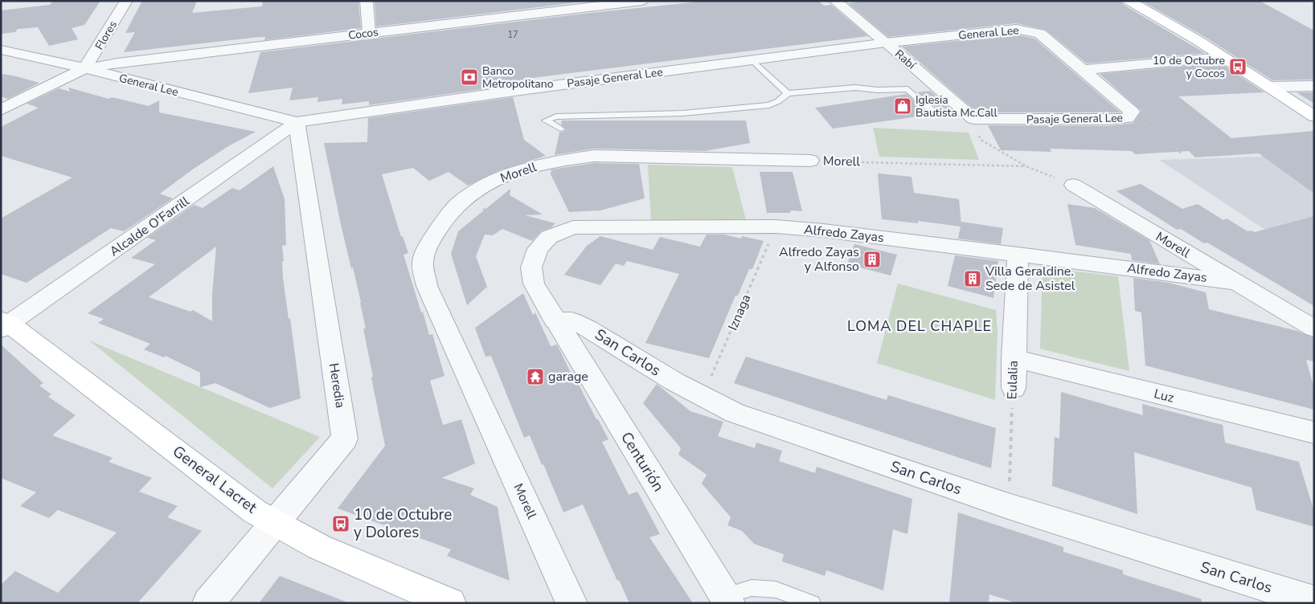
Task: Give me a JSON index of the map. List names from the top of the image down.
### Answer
{
  "streets": {
    "main road": ["General Lacret"],
    "street": [
      "General Lee",
      "Cocos",
      "Flores",
      "Rabí",
      "Pasaje General Lee",
      "Morell",
      "Alcalde O'Farrill",
      "Alfredo Zayas",
      "San Carlos",
      "Eulalia",
      "Heredia",
      "Luz",
      "Centurión"
    ],
    "path": ["Iznaga"]
  },
  "crossings": [
    ["General Lee", "Cocos"],
    ["General Lee", "Flores"],
    ["General Lee", "Rabí"],
    ["General Lee", "Pasaje General Lee"],
    ["General Lee", "Alcalde O'Farrill"],
    ["General Lee", "Heredia"],
    ["Cocos", "Flores"],
    ["Rabí", "Pasaje General Lee"],
    ["Pasaje General Lee", "Alcalde O'Farrill"],
    ["Pasaje General Lee", "Heredia"],
    ["Morell", "Alfredo Zayas"],
    ["Alcalde O'Farrill", "Heredia"],
    ["Alcalde O'Farrill", "General Lacret"],
    ["Alfredo Zayas", "Iznaga"],
    ["Alfredo Zayas", "Eulalia"],
    ["Iznaga", "San Carlos"],
    ["San Carlos", "Eulalia"],
    ["San Carlos", "Centurión"],
    ["Eulalia", "Luz"],
    ["Heredia", "General Lacret"]
  ],
  "districts": ["LOMA DEL CHAPLE"],
  "places": {
    "bus stop": ["10 de Octubre y Cocos", "10 de Octubre y Dolores"],
    "bank": ["Banco Metropolitano"],
    "shop": ["Iglesia Bautista Mc.Call"],
    "building": ["Alfredo Zayas y Alfonso", "Villa Geraldine. Sede de Asistel"],
    "temple": ["garage"]
  },
  "house_numbers": ["17"]
}
